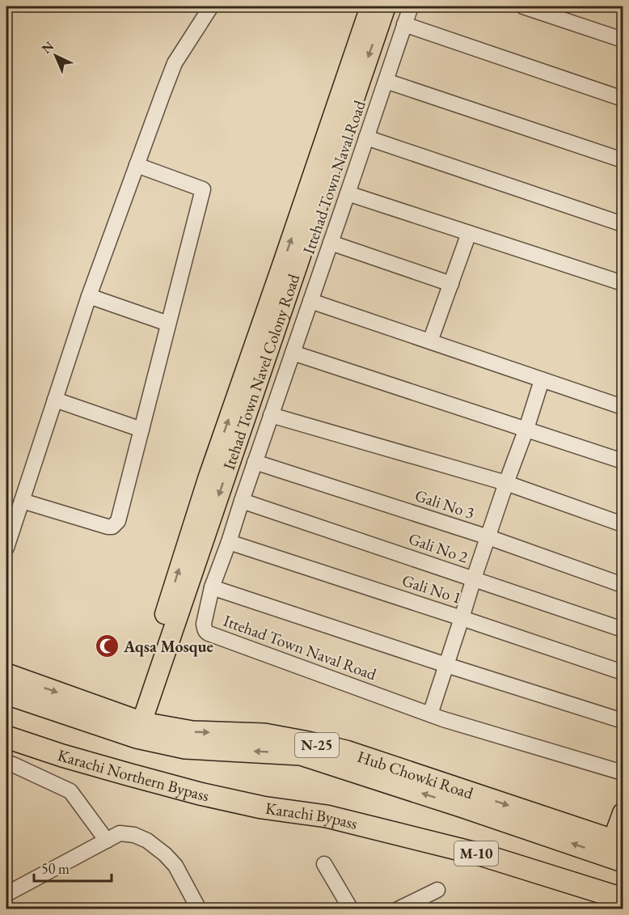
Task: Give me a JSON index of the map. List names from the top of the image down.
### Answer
{
  "streets": {
    "highway": ["Karachi Northern Bypass", "Karachi Bypass", "M-10"],
    "main road": ["Itehad Town Navel Colony Road"],
    "street": [
      "Ittehad Town Naval Road",
      "Gali No 3",
      "Gali No 2",
      "Gali No 1"
    ]
  },
  "crossings": [
    ["Ittehad Town Naval Road", "Gali No 3"],
    ["Ittehad Town Naval Road", "Gali No 2"],
    ["Ittehad Town Naval Road", "Gali No 1"],
    ["Karachi Northern Bypass", "Karachi Bypass"]
  ],
  "places": {
    "mosque": ["Aqsa Mosque"]
  },
  "scale_bar": "50 m",
  "north": "top left"
}
